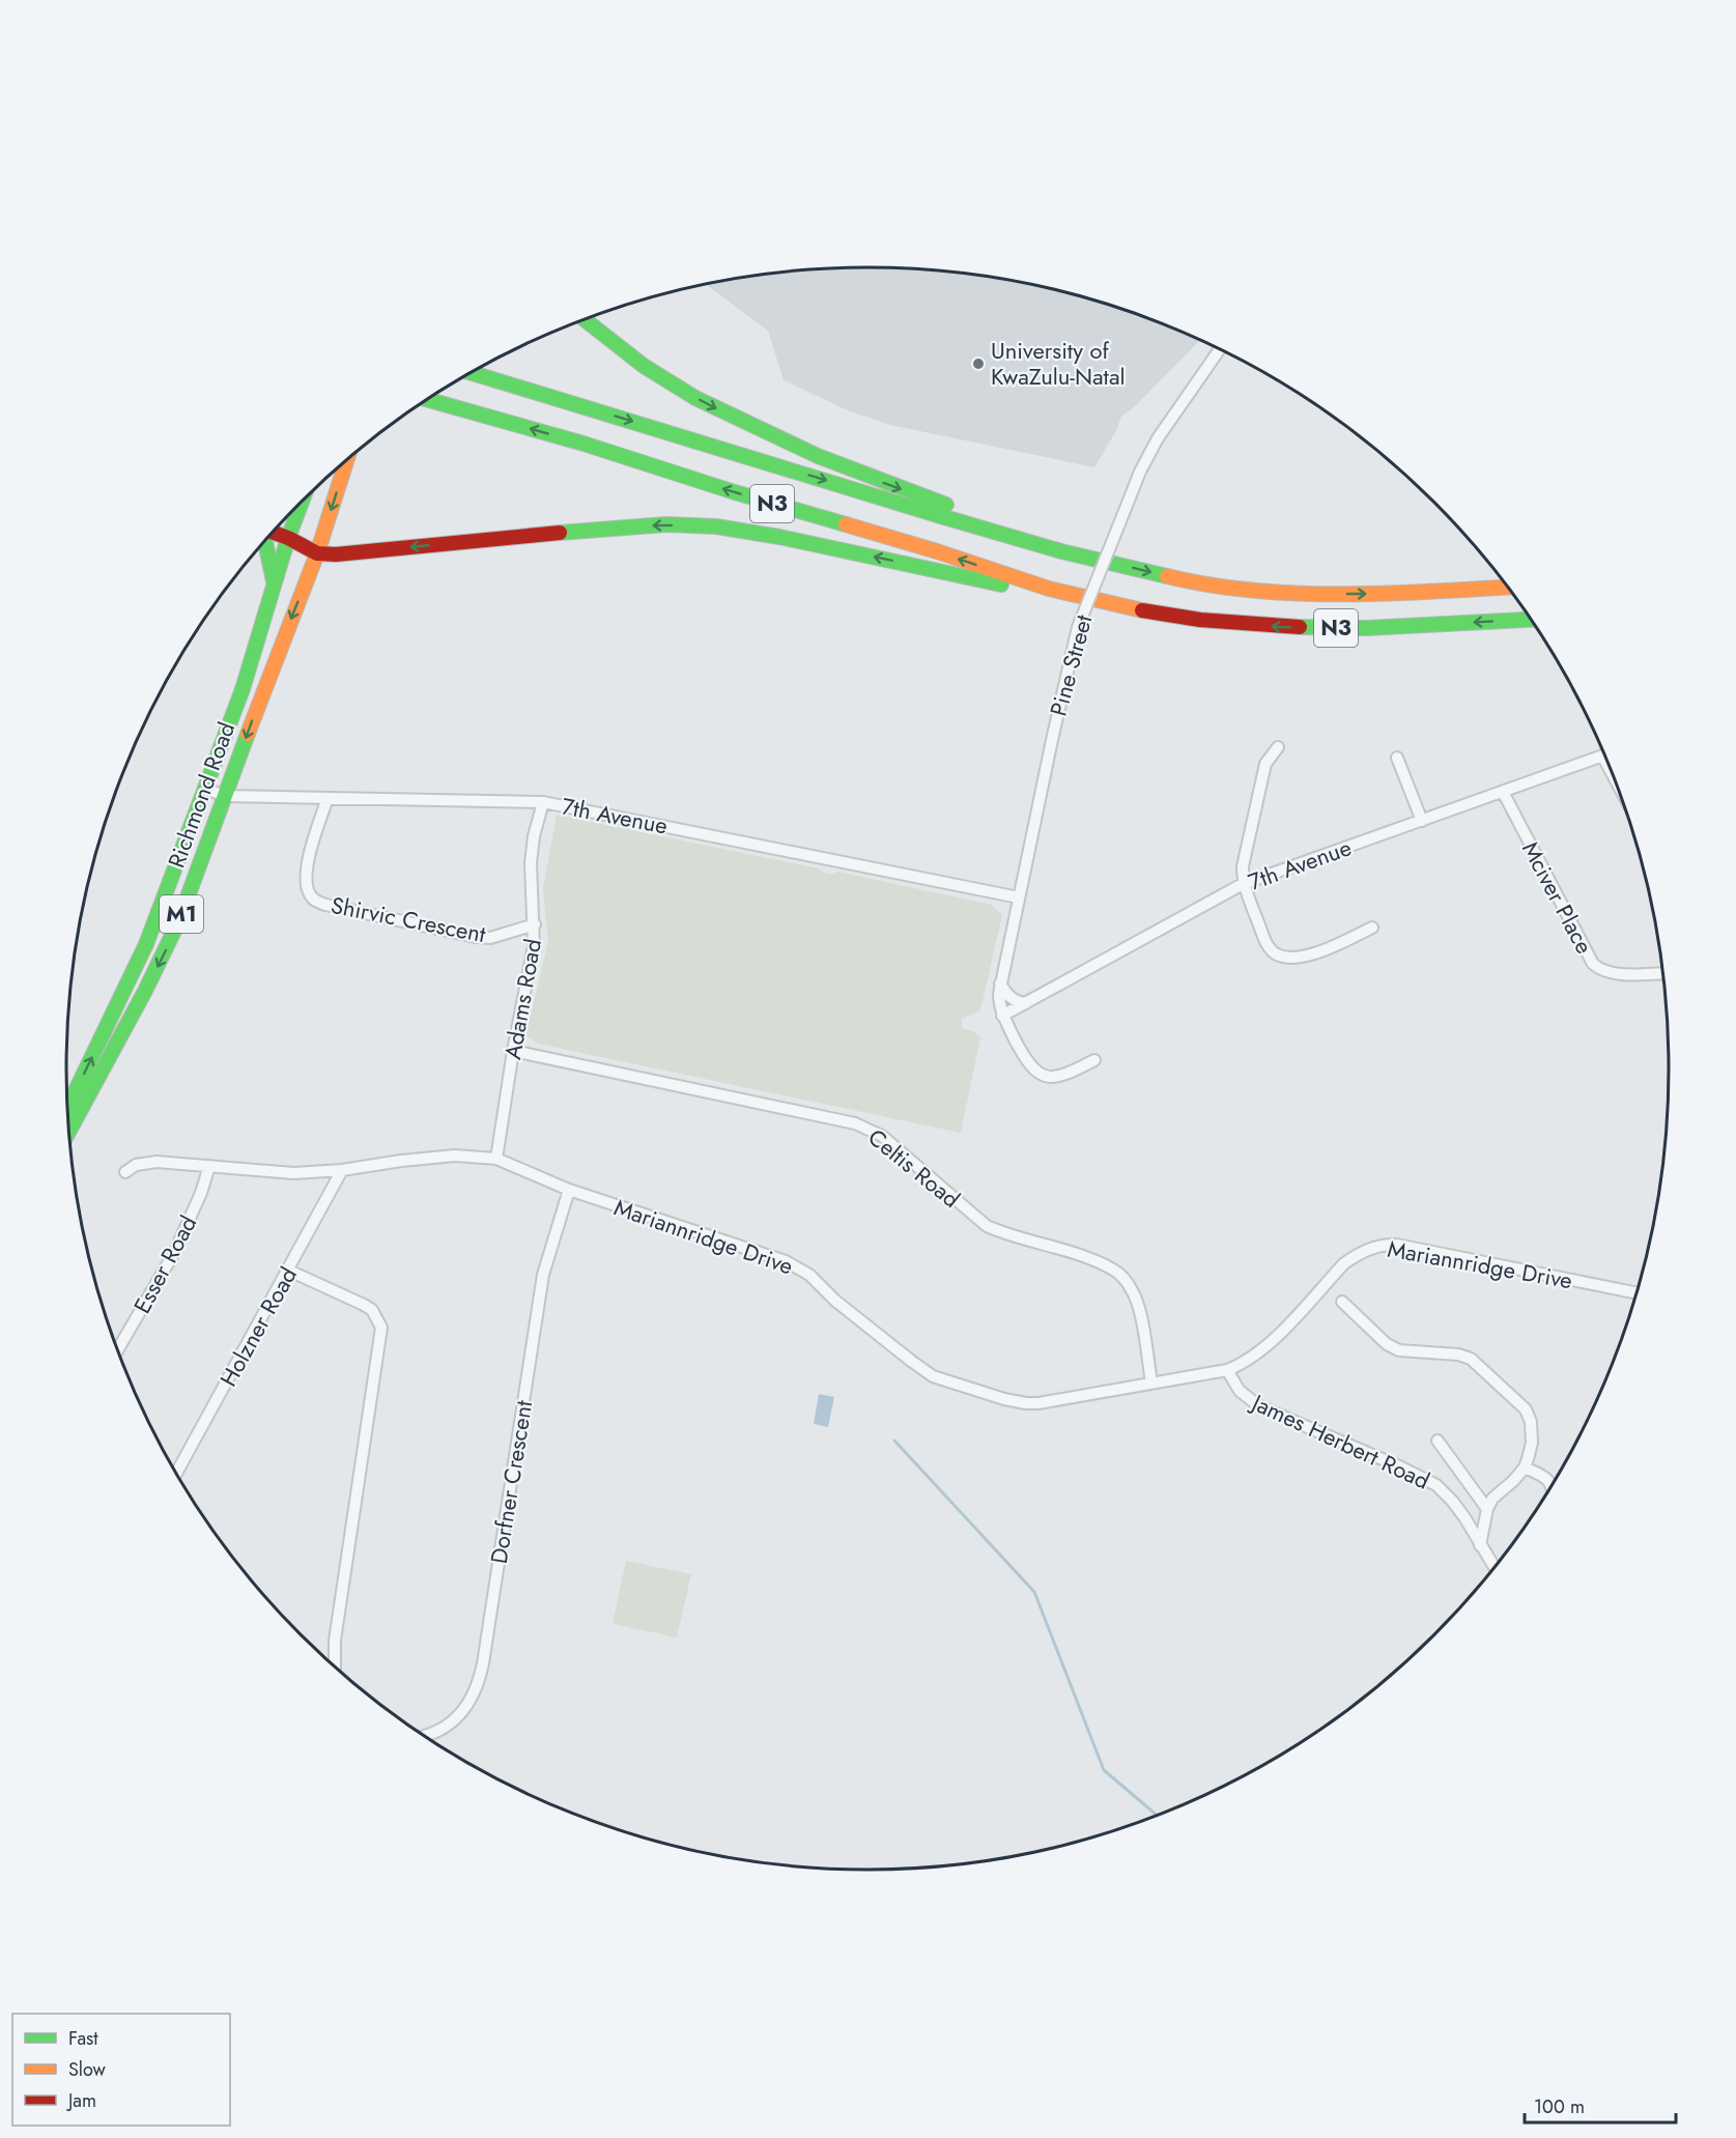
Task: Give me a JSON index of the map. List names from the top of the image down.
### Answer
{
  "streets": {
    "highway": ["N3", "Richmond Road", "M1"],
    "street": [
      "Pine Street",
      "7th Avenue",
      "Mciver Place",
      "Shirvic Crescent",
      "Adams Road",
      "Celtis Road",
      "Mariannridge Drive",
      "Esser Road",
      "Holzner Road",
      "James Herbert Road",
      "Dorfner Crescent"
    ]
  },
  "crossings": [
    ["Pine Street", "7th Avenue"],
    ["Richmond Road", "7th Avenue"],
    ["7th Avenue", "Mciver Place"],
    ["7th Avenue", "Shirvic Crescent"],
    ["7th Avenue", "Adams Road"],
    ["Shirvic Crescent", "Adams Road"],
    ["Adams Road", "Celtis Road"],
    ["Adams Road", "Mariannridge Drive"],
    ["Celtis Road", "Mariannridge Drive"],
    ["Mariannridge Drive", "Esser Road"],
    ["Mariannridge Drive", "Holzner Road"],
    ["Mariannridge Drive", "James Herbert Road"],
    ["Mariannridge Drive", "Dorfner Crescent"]
  ],
  "places": ["University of KwaZulu-Natal"],
  "legend": ["Fast", "Slow", "Jam"],
  "scale_bar": "100 m"
}
